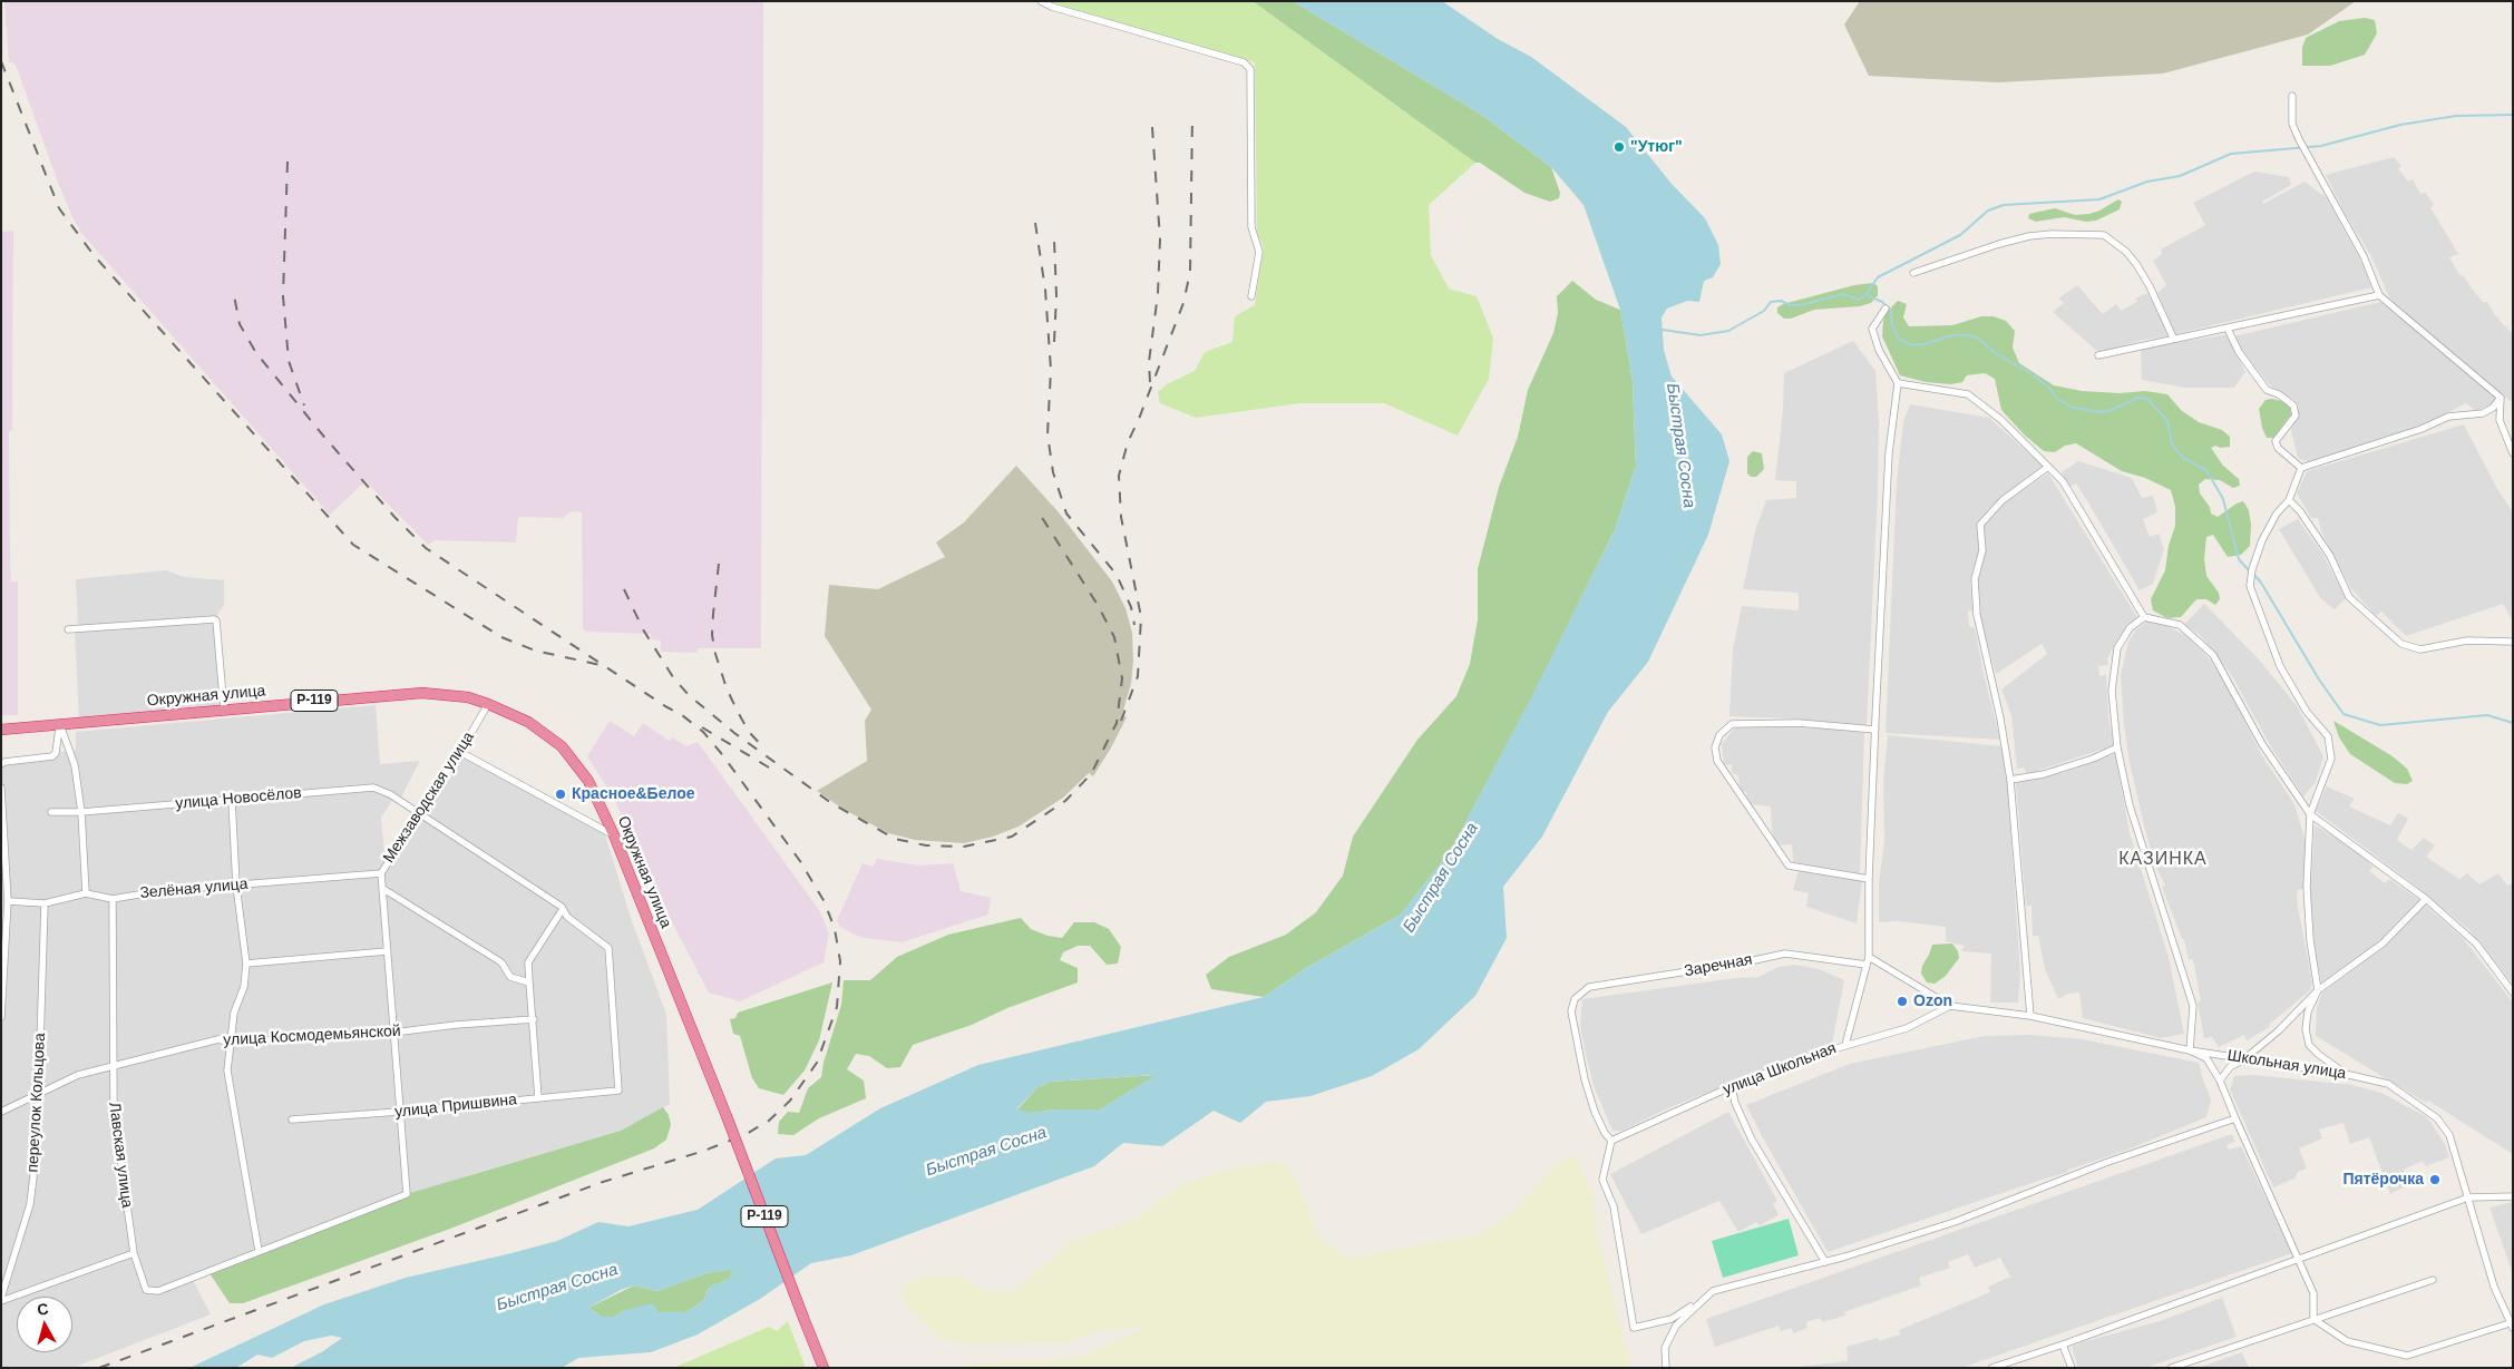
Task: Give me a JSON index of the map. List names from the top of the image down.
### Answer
{
  "streets": {
    "highway": ["Окружная улица", "Р-119"],
    "street": [
      "Межзаводская улица",
      "улица Новосёлов",
      "Зелёная улица",
      "Заречная",
      "улица Космодемьянской",
      "Школьная улица",
      "улица Школьная",
      "переулок Кольцова",
      "улица Пришвина",
      "Лавская улица"
    ]
  },
  "crossings": [
    ["Окружная улица", "Межзаводская улица"],
    ["Межзаводская улица", "улица Новосёлов"],
    ["Межзаводская улица", "Зелёная улица"],
    ["Межзаводская улица", "улица Космодемьянской"],
    ["Межзаводская улица", "улица Пришвина"],
    ["Межзаводская улица", "Лавская улица"],
    ["улица Новосёлов", "улица Пришвина"],
    ["Зелёная улица", "переулок Кольцова"],
    ["Зелёная улица", "Лавская улица"],
    ["Заречная", "улица Школьная"],
    ["улица Космодемьянской", "переулок Кольцова"],
    ["улица Космодемьянской", "Лавская улица"],
    ["Школьная улица", "улица Школьная"]
  ],
  "districts": ["КАЗИНКА"],
  "water": ["Быстрая Сосна"],
  "places": [
    "\"Утюг\"",
    "Красное&Белое",
    "Ozon",
    "Пятёрочка"
  ],
  "north": "top"
}
